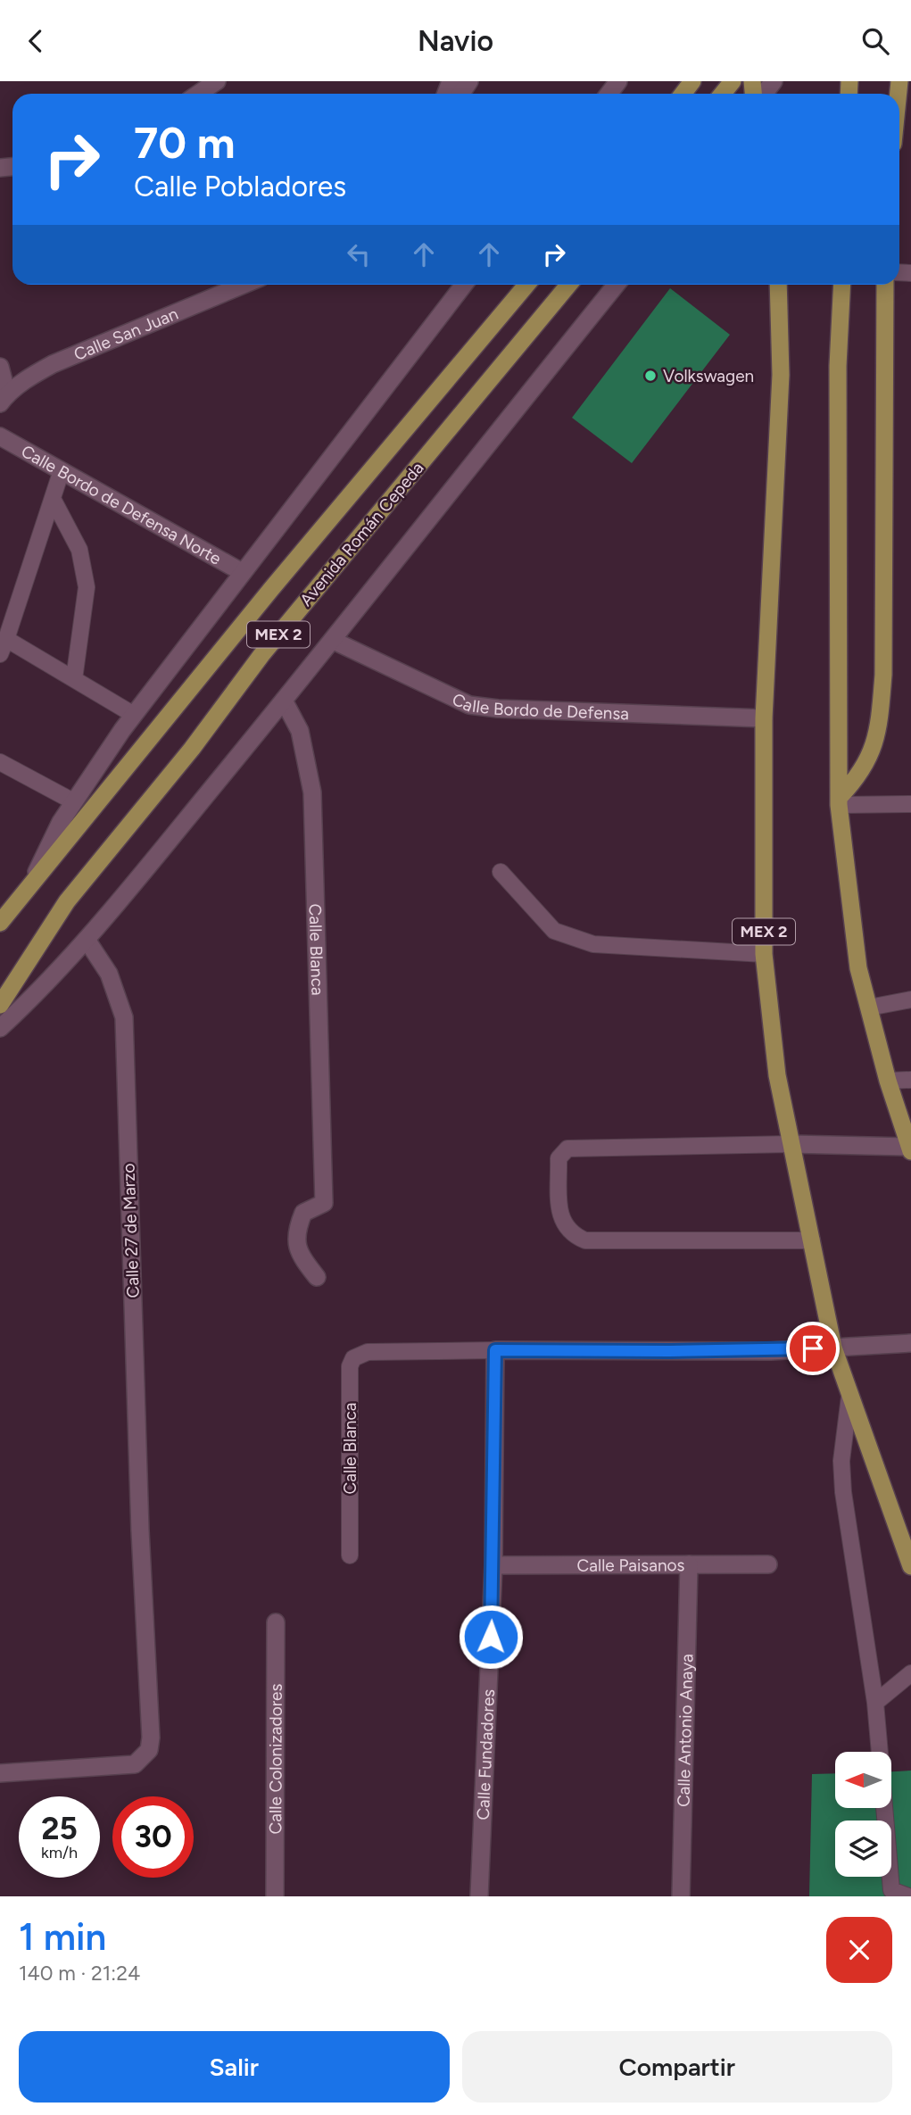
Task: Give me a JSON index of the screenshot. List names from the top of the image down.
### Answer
{
  "streets": {
    "main road": ["Avenida Román Cepeda", "MEX 2"],
    "street": [
      "Calle San Juan",
      "Calle Bordo de Defensa Norte",
      "Calle Bordo de Defensa",
      "Calle Blanca",
      "Calle 27 de Marzo",
      "Calle Paisanos",
      "Calle Antonio Anaya",
      "Calle Fundadores",
      "Calle Colonizadores"
    ]
  },
  "crossings": [
    ["Calle Bordo de Defensa Norte", "MEX 2"],
    ["Avenida Román Cepeda", "MEX 2"],
    ["MEX 2", "Calle Bordo de Defensa"],
    ["MEX 2", "Calle Blanca"],
    ["MEX 2", "Calle 27 de Marzo"],
    ["Calle Blanca", "Calle Fundadores"],
    ["Calle Paisanos", "Calle Antonio Anaya"],
    ["Calle Paisanos", "Calle Fundadores"]
  ],
  "places": ["Volkswagen"],
  "north": "left",
  "page": {
    "header": "Navio",
    "turn": ["70 m", "Calle Pobladores"],
    "speed": "25 km/h",
    "limit": "30",
    "heading": ["1 min", "140 m · 21:24"],
    "buttons": ["Salir", "Compartir"]
  }
}
